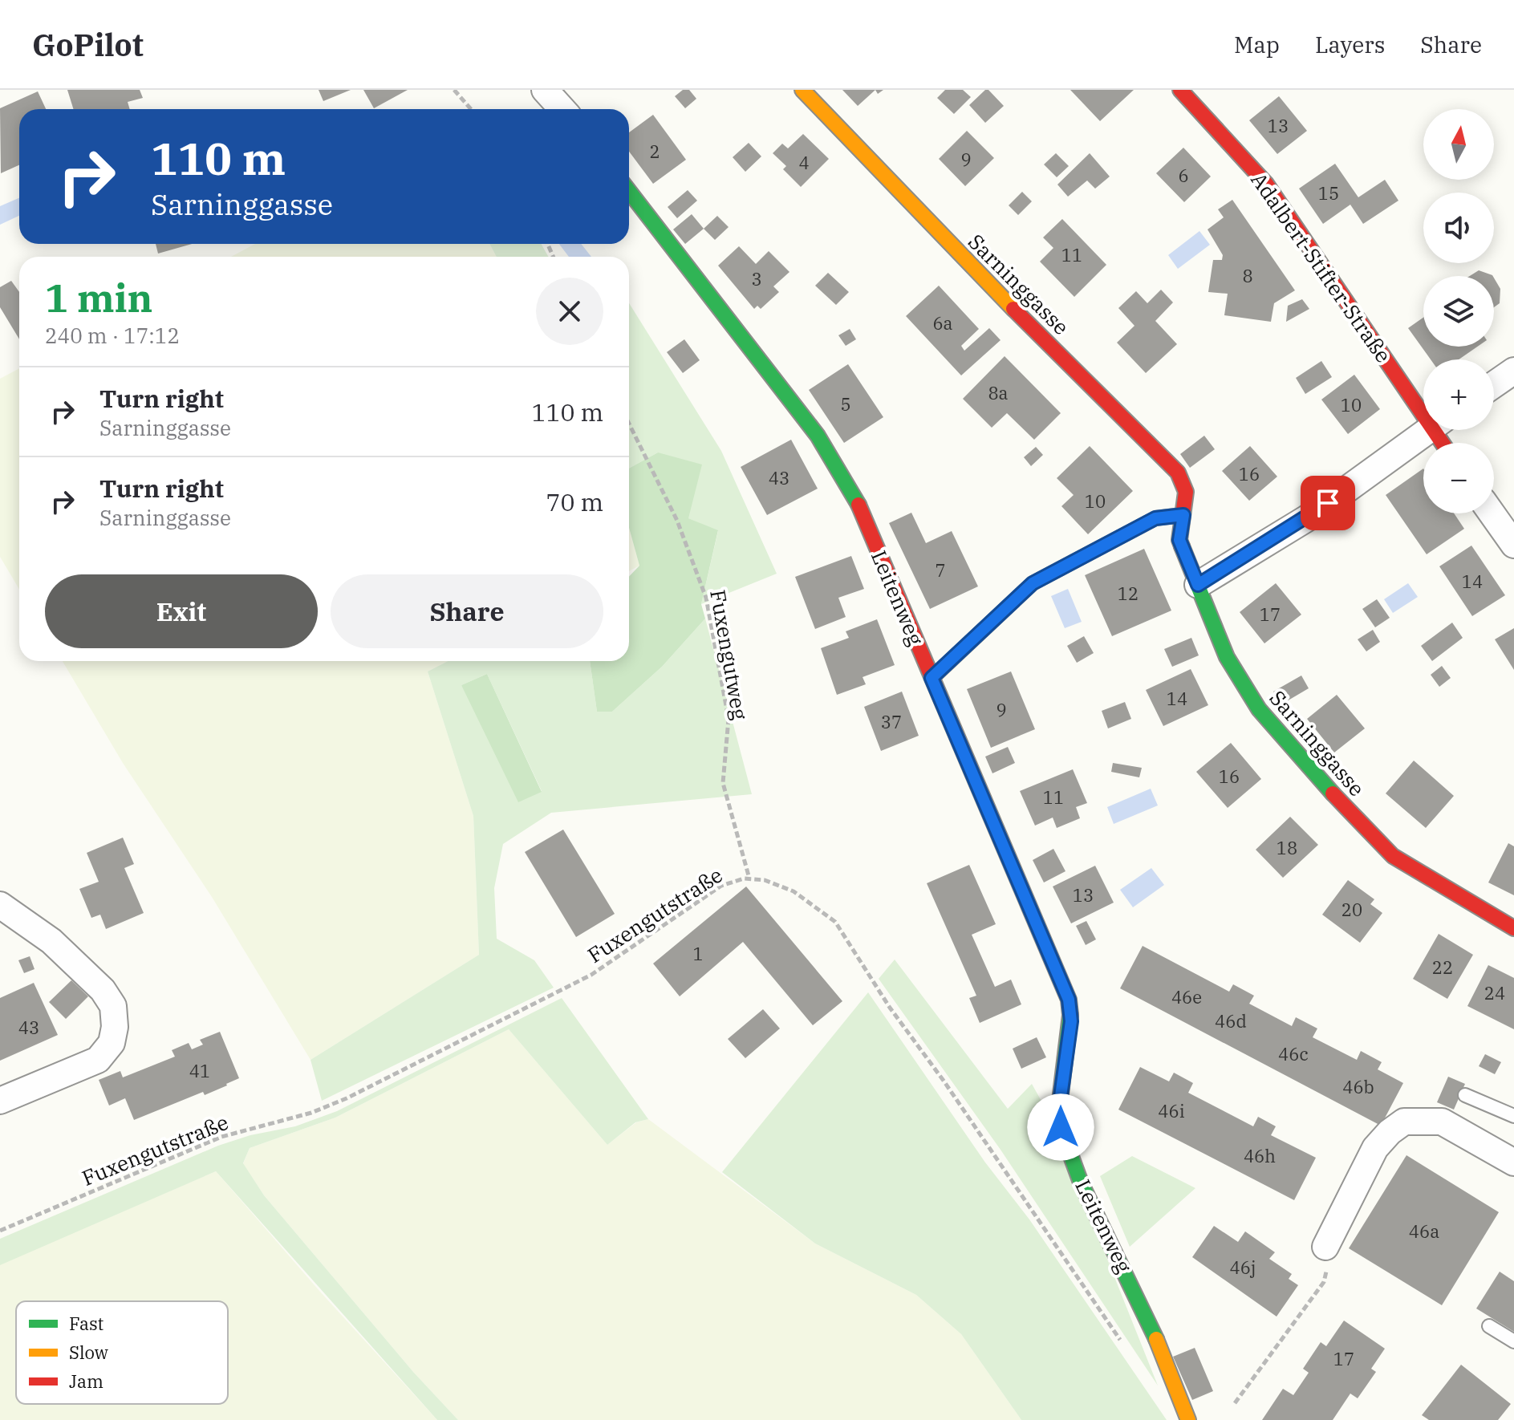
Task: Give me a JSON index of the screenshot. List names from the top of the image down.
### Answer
{
  "streets": {
    "street": ["Adalbert-Stifter-Straße", "Sarninggasse", "Leitenweg"],
    "path": ["Fuxengutweg", "Fuxengutstraße"]
  },
  "crossings": [
    ["Fuxengutweg", "Fuxengutstraße"]
  ],
  "house_numbers": [
    "13",
    "2",
    "9",
    "4",
    "6",
    "15",
    "11",
    "8",
    "3",
    "6a",
    "8a",
    "5",
    "10",
    "16",
    "43",
    "10",
    "7",
    "14",
    "12",
    "17",
    "14",
    "9",
    "37",
    "16",
    "11",
    "18",
    "13",
    "20",
    "1",
    "22",
    "24",
    "46e",
    "46d",
    "43",
    "46c",
    "41",
    "46b",
    "46i",
    "46h",
    "46a",
    "46j",
    "17"
  ],
  "legend": ["Fast", "Slow", "Jam"],
  "north": "top",
  "page": {
    "header": "GoPilot",
    "nav": ["Map", "Layers", "Share"],
    "map_buttons": ["+", "−"],
    "turn": ["110 m", "Sarninggasse"],
    "heading": ["1 min", "240 m · 17:12"],
    "list": [
      {
        "name": "Turn right",
        "note": "Sarninggasse",
        "value": "110 m"
      },
      {
        "name": "Turn right",
        "note": "Sarninggasse",
        "value": "70 m"
      }
    ],
    "buttons": ["Exit", "Share"]
  }
}
